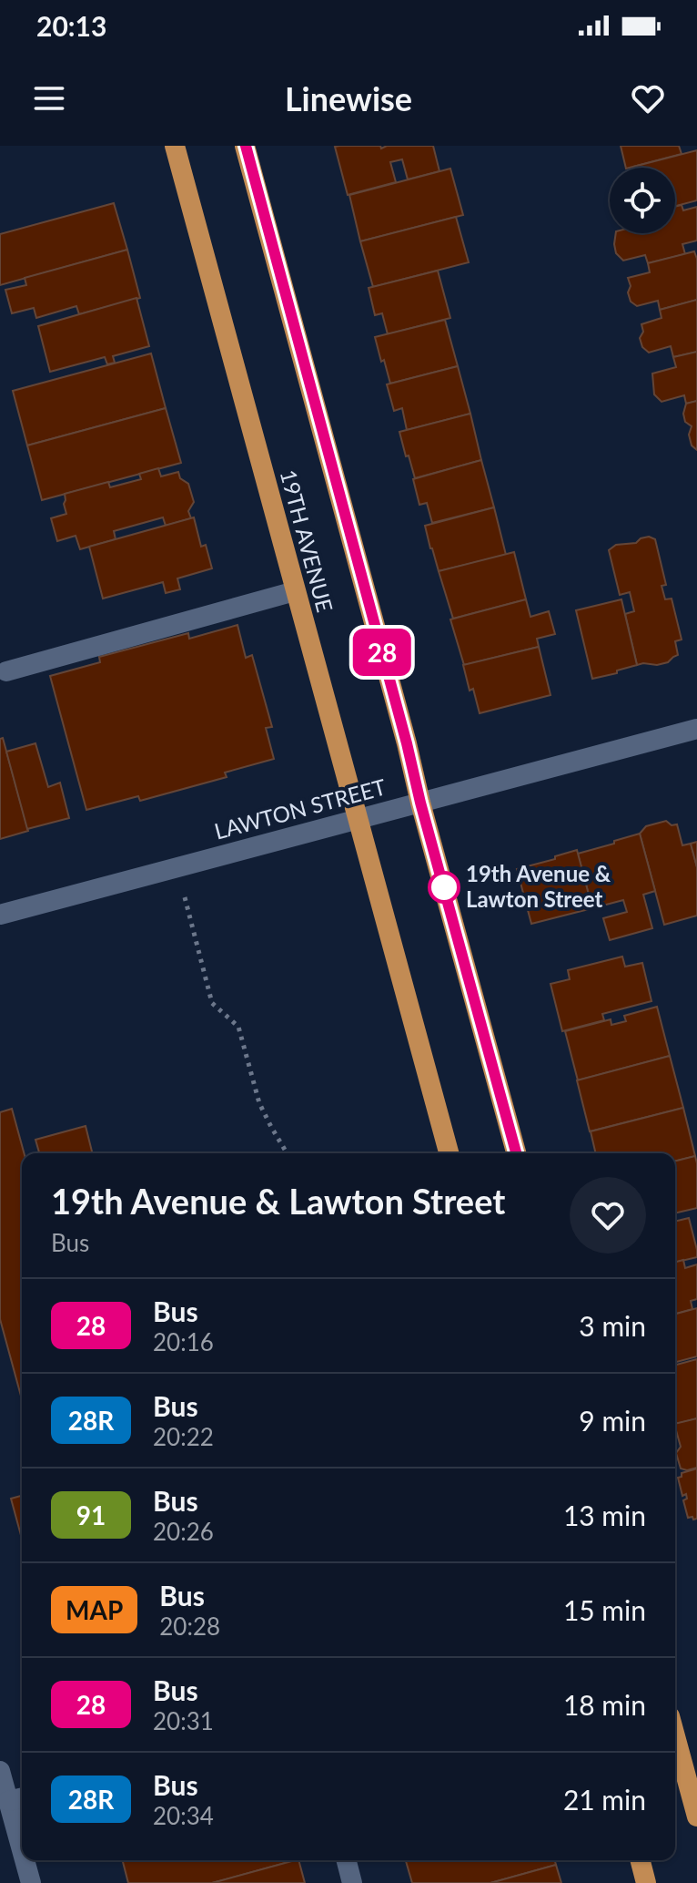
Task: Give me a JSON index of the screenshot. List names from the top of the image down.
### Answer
{
  "streets": {
    "highway": ["19TH AVENUE"],
    "street": ["LAWTON STREET"]
  },
  "crossings": [
    ["19TH AVENUE", "LAWTON STREET"]
  ],
  "places": ["19th Avenue & Lawton Street"],
  "lines": ["bus line 28"],
  "page": {
    "status": "20:13",
    "header": "Linewise",
    "on_map": "28",
    "heading": ["19th Avenue & Lawton Street", "Bus"],
    "list": [
      {
        "mark": "28",
        "name": "Bus",
        "note": "20:16",
        "value": "3 min"
      },
      {
        "mark": "28R",
        "name": "Bus",
        "note": "20:22",
        "value": "9 min"
      },
      {
        "mark": "91",
        "name": "Bus",
        "note": "20:26",
        "value": "13 min"
      },
      {
        "mark": "MAP",
        "name": "Bus",
        "note": "20:28",
        "value": "15 min"
      },
      {
        "mark": "28",
        "name": "Bus",
        "note": "20:31",
        "value": "18 min"
      },
      {
        "mark": "28R",
        "name": "Bus",
        "note": "20:34",
        "value": "21 min"
      }
    ]
  }
}
